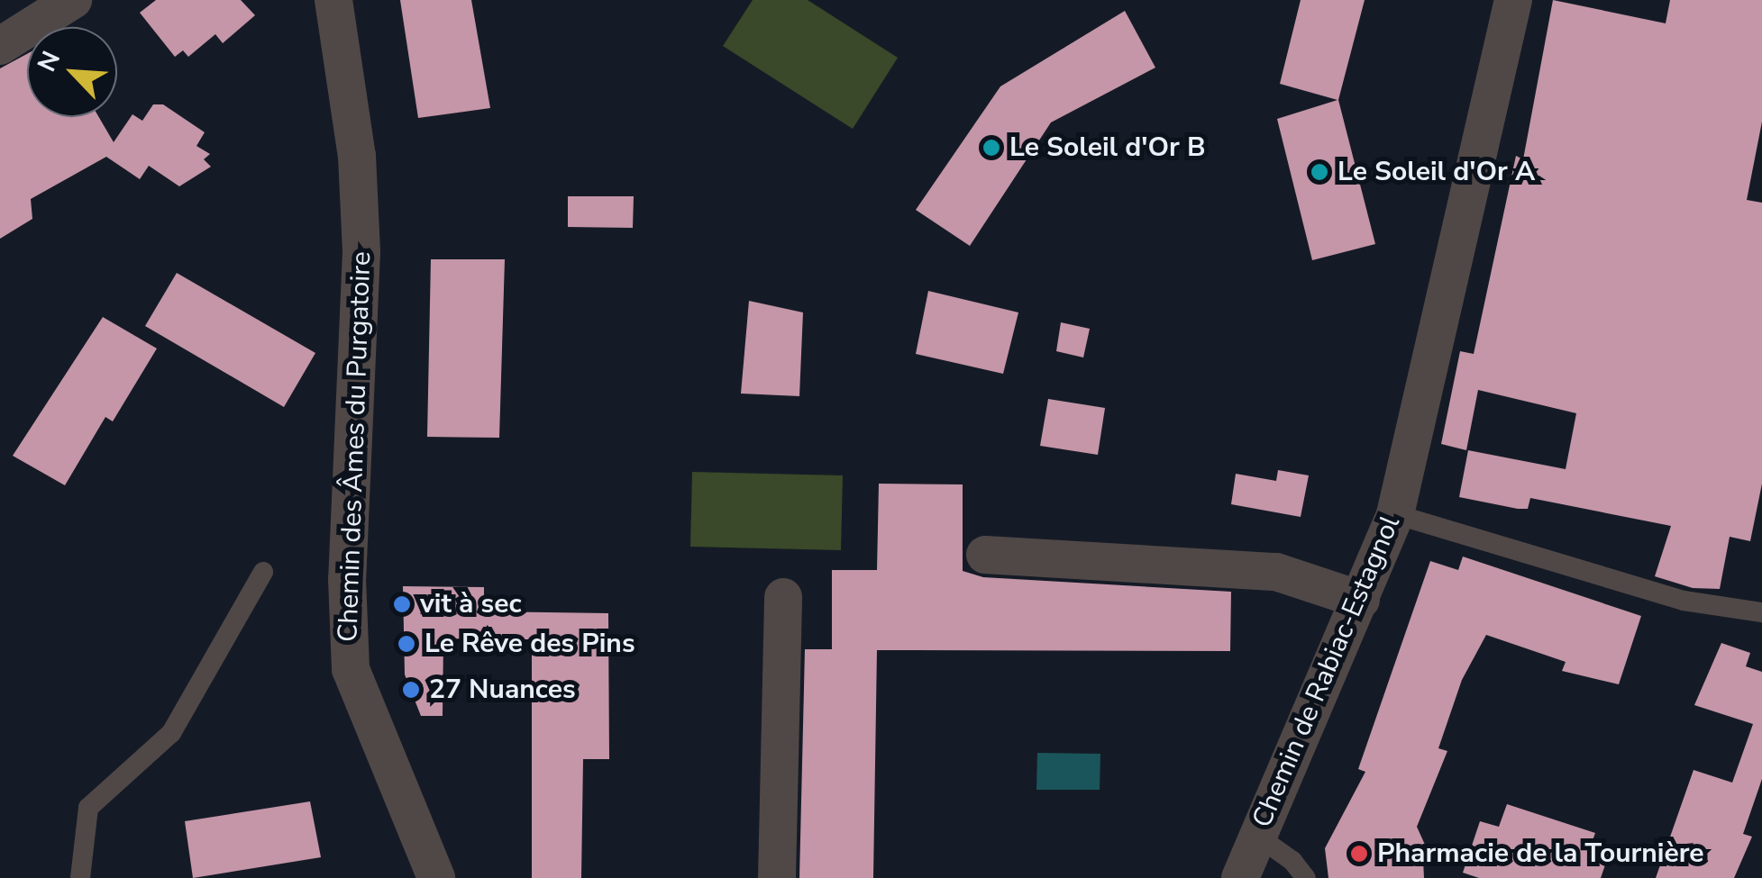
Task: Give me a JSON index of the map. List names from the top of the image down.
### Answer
{
  "streets": {
    "street": ["Chemin des Âmes du Purgatoire", "Chemin de Rabiac-Estagnol"]
  },
  "places": [
    "Le Soleil d'Or B",
    "Le Soleil d'Or A",
    "vit à sec",
    "Le Rêve des Pins",
    "27 Nuances",
    "Pharmacie de la Tournière"
  ],
  "north": "top left"
}
